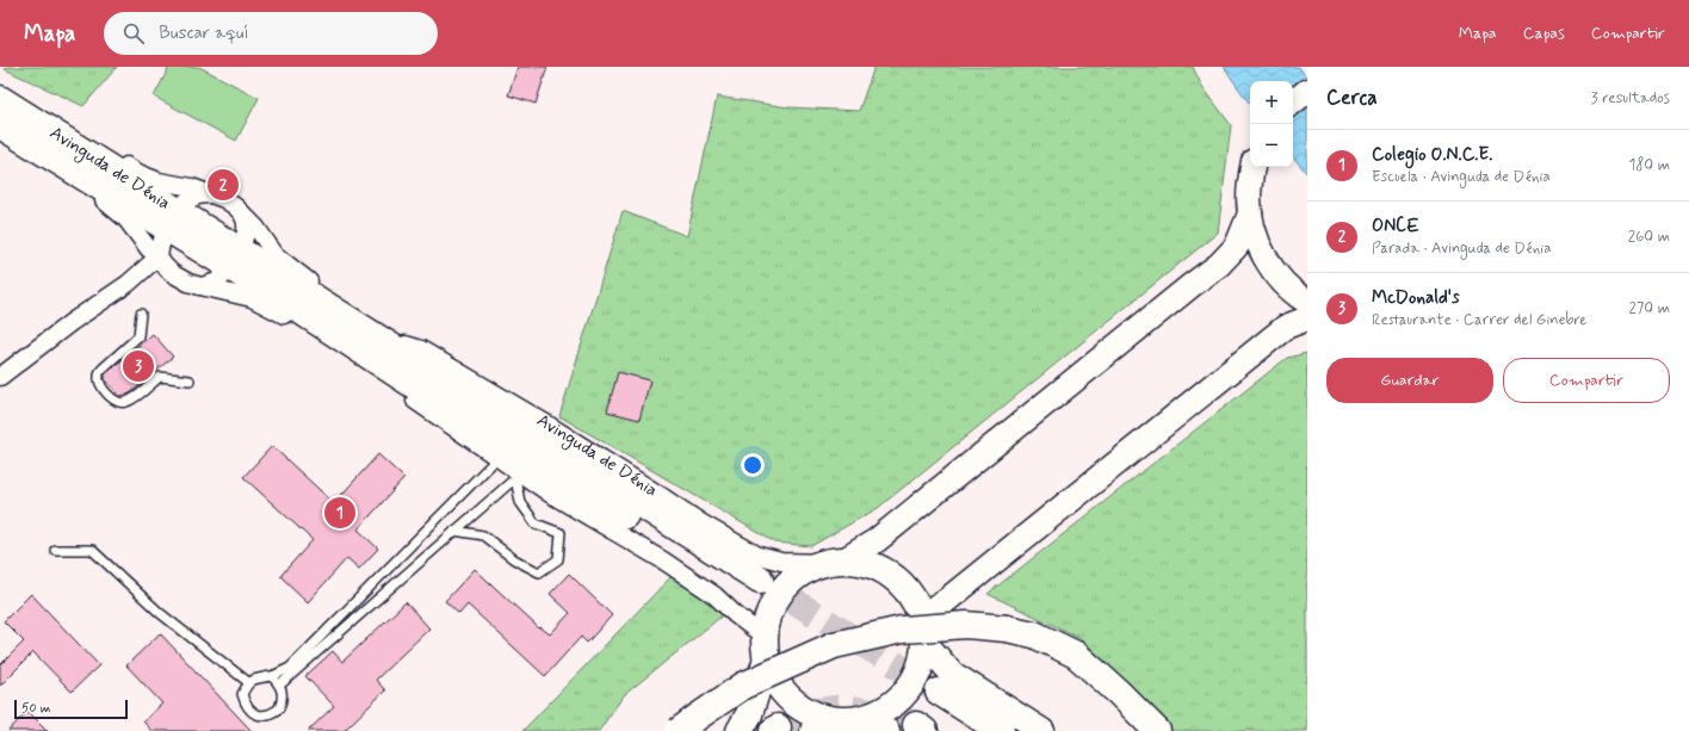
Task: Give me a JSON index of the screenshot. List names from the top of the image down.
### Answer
{
  "streets": {
    "main road": ["Avinguda de Dénia"]
  },
  "scale_bar": "50 m",
  "page": {
    "header": "Mapa",
    "search": "Buscar aquí",
    "nav": ["Mapa", "Capas", "Compartir"],
    "heading": ["Cerca", "3 resultados"],
    "map_buttons": ["+", "−"],
    "list": [
      {
        "mark": "1",
        "name": "Colegio O.N.C.E.",
        "note": "Escuela · Avinguda de Dénia",
        "value": "180 m"
      },
      {
        "mark": "2",
        "name": "ONCE",
        "note": "Parada · Avinguda de Dénia",
        "value": "260 m"
      },
      {
        "mark": "3",
        "name": "McDonald's",
        "note": "Restaurante · Carrer del Ginebre",
        "value": "270 m"
      }
    ],
    "pins": ["2", "3", "1"],
    "buttons": ["Guardar", "Compartir"],
    "scale": "50 m"
  }
}
